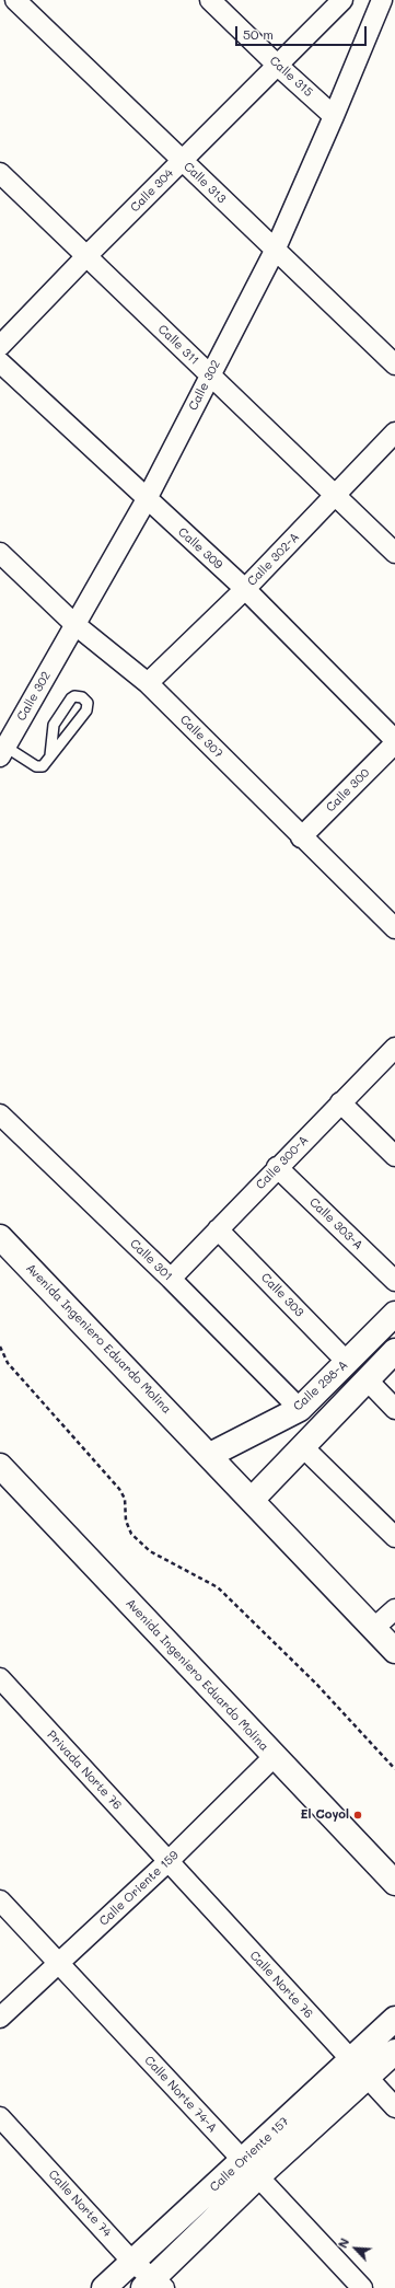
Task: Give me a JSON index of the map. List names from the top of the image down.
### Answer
{
  "streets": {
    "main road": ["Avenida Ingeniero Eduardo Molina", "Calle 298-A", "Calle Oriente 157"],
    "street": [
      "Calle 315",
      "Calle 313",
      "Calle 304",
      "Calle 311",
      "Calle 302",
      "Calle 309",
      "Calle 302-A",
      "Calle 307",
      "Calle 300",
      "Calle 300-A",
      "Calle 303-A",
      "Calle 301",
      "Calle 303",
      "Privada Norte 76",
      "Calle Oriente 159",
      "Calle Norte 76",
      "Calle Norte 74-A",
      "Calle Norte 74"
    ]
  },
  "crossings": [
    ["Calle 315", "Calle 304"],
    ["Calle 315", "Calle 302"],
    ["Calle 313", "Calle 304"],
    ["Calle 313", "Calle 302"],
    ["Calle 304", "Calle 311"],
    ["Calle 311", "Calle 302"],
    ["Calle 311", "Calle 302-A"],
    ["Calle 302", "Calle 309"],
    ["Calle 302", "Calle 307"],
    ["Calle 309", "Calle 302-A"],
    ["Calle 302-A", "Calle 307"],
    ["Calle 307", "Calle 300"],
    ["Calle 300-A", "Calle 303-A"],
    ["Calle 300-A", "Calle 301"],
    ["Calle 300-A", "Calle 303"],
    ["Calle 301", "Calle 298-A"],
    ["Calle 303", "Calle 298-A"],
    ["Avenida Ingeniero Eduardo Molina", "Calle 298-A"],
    ["Avenida Ingeniero Eduardo Molina", "Calle Oriente 159"],
    ["Privada Norte 76", "Calle Oriente 159"],
    ["Privada Norte 76", "Calle Norte 76"],
    ["Calle Oriente 159", "Calle Norte 76"],
    ["Calle Oriente 159", "Calle Norte 74-A"],
    ["Calle Norte 76", "Calle Oriente 157"],
    ["Calle Norte 74-A", "Calle Oriente 157"],
    ["Calle Oriente 157", "Calle Norte 74"]
  ],
  "places": ["El Coyol"],
  "scale_bar": "50 m",
  "north": "top left"
}
